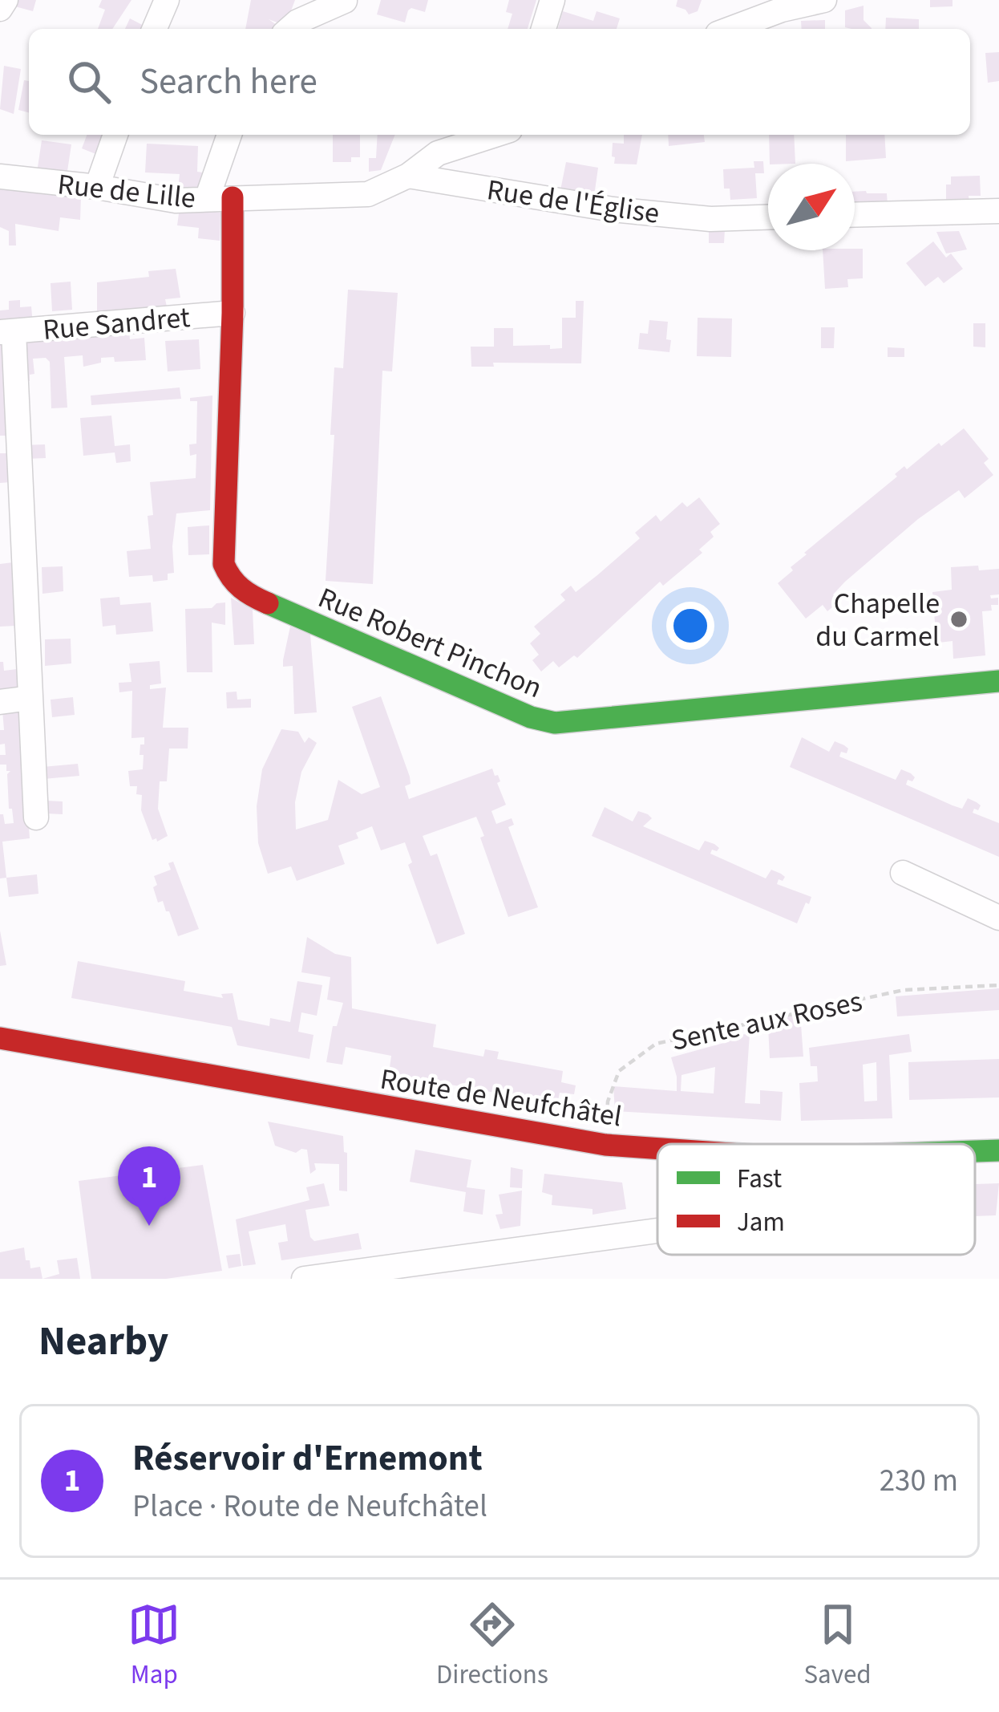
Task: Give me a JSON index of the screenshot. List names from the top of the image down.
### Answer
{
  "streets": {
    "street": [
      "Rue de Lille",
      "Rue de l'Église",
      "Rue Sandret",
      "Rue Robert Pinchon",
      "Route de Neufchâtel"
    ],
    "path": ["Sente aux Roses"]
  },
  "crossings": [
    ["Rue de Lille", "Rue de l'Église"],
    ["Rue de Lille", "Rue Robert Pinchon"],
    ["Rue Sandret", "Rue Robert Pinchon"],
    ["Sente aux Roses", "Route de Neufchâtel"]
  ],
  "places": ["Chapelle du Carmel"],
  "legend": ["Fast", "Jam"],
  "north": "top right",
  "page": {
    "search": "Search here",
    "pins": "1",
    "heading": "Nearby",
    "list": [
      {
        "mark": "1",
        "name": "Réservoir d'Ernemont",
        "note": "Place · Route de Neufchâtel",
        "value": "230 m"
      }
    ],
    "nav": ["Map", "Directions", "Saved"]
  }
}
